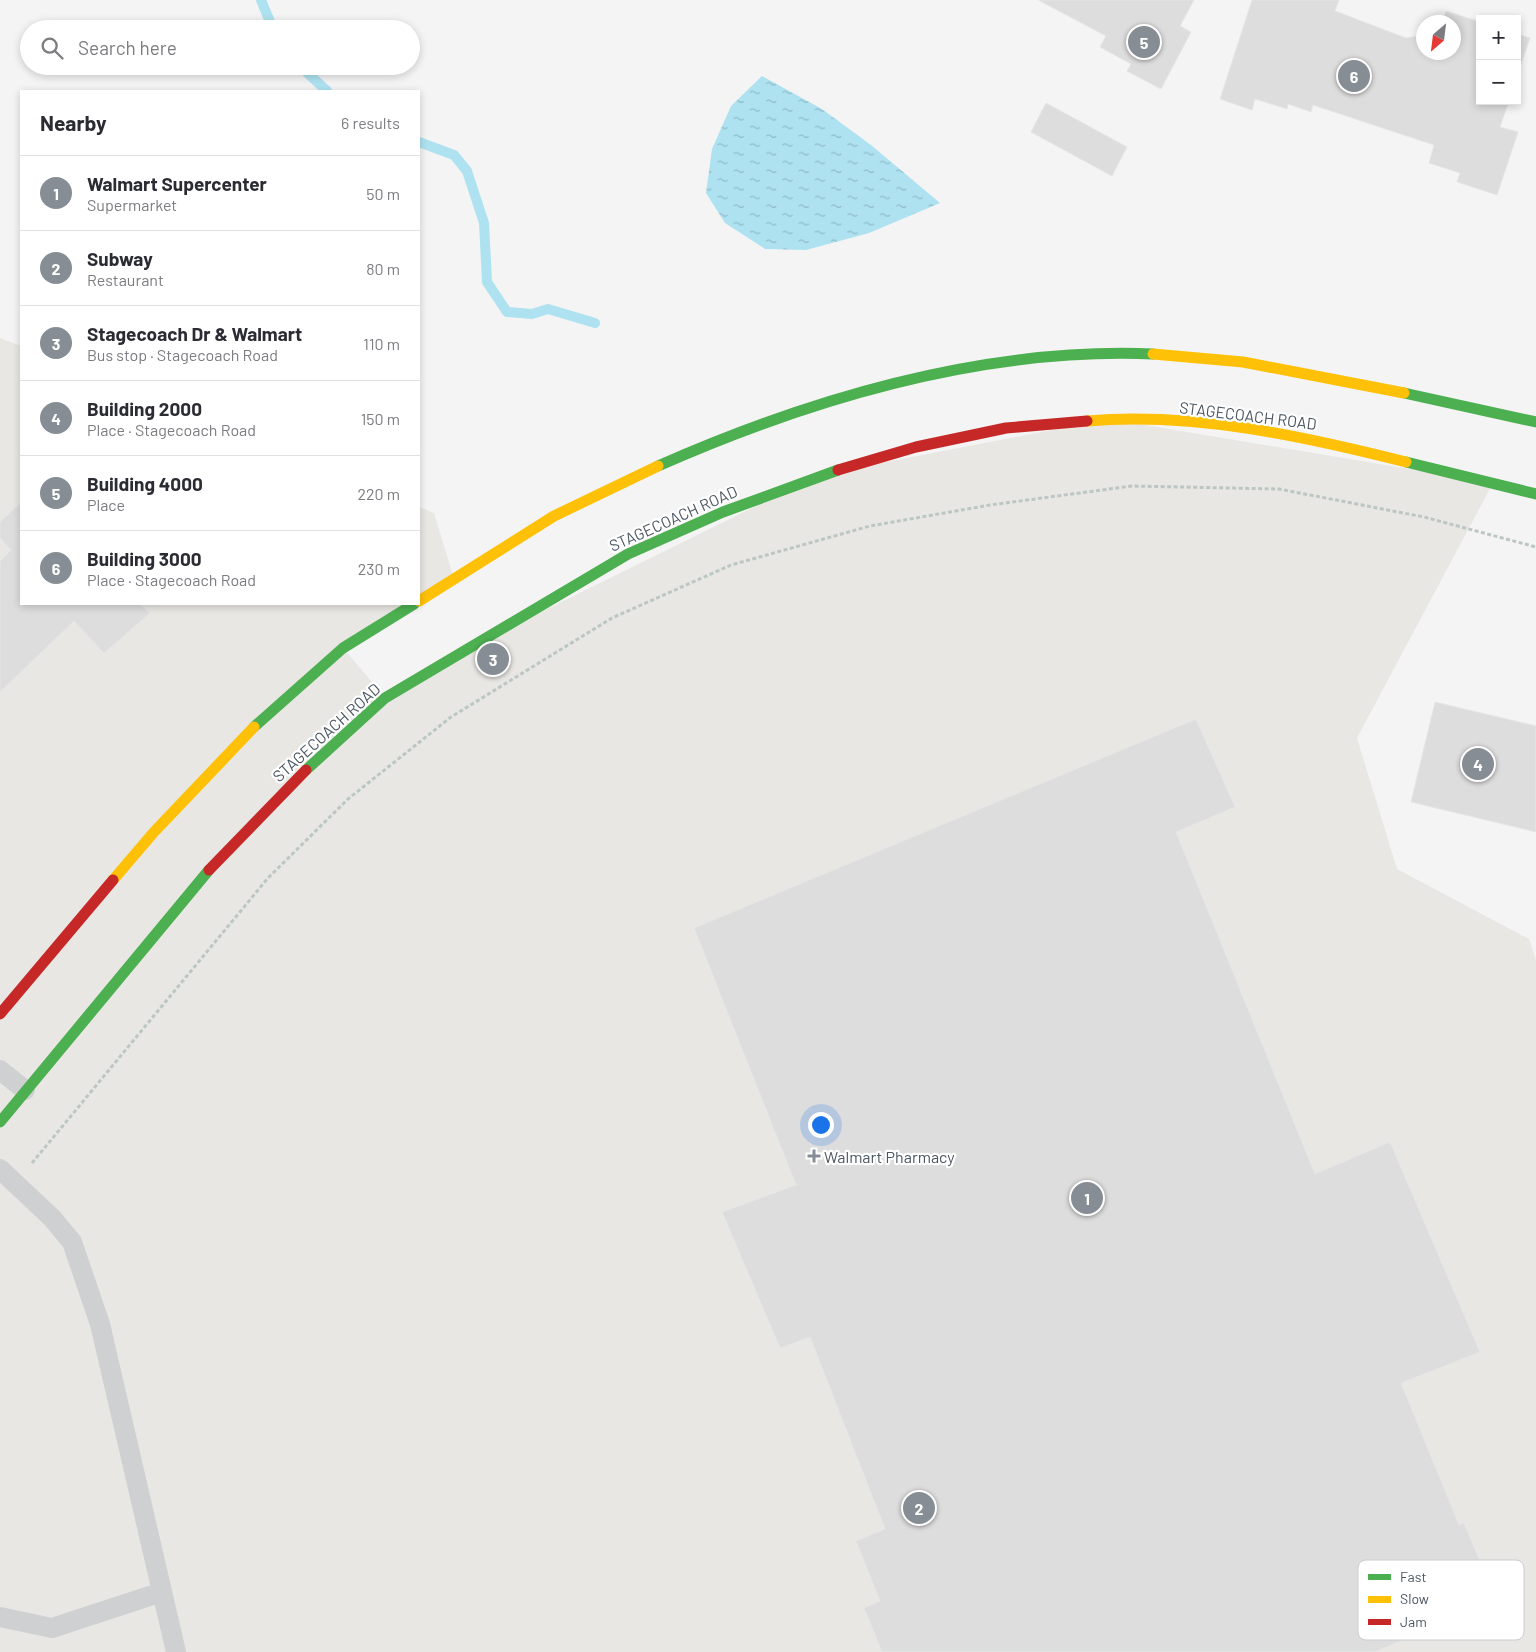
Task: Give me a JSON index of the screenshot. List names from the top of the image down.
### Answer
{
  "streets": {
    "street": ["STAGECOACH ROAD"]
  },
  "places": {
    "health": ["Walmart Pharmacy"]
  },
  "legend": ["Fast", "Slow", "Jam"],
  "north": "bottom left",
  "page": {
    "map_buttons": ["+", "−"],
    "search": "Search here",
    "pins": [
      "5",
      "6",
      "3",
      "4",
      "1",
      "2"
    ],
    "heading": ["Nearby", "6 results"],
    "list": [
      {
        "mark": "1",
        "name": "Walmart Supercenter",
        "note": "Supermarket",
        "value": "50 m"
      },
      {
        "mark": "2",
        "name": "Subway",
        "note": "Restaurant",
        "value": "80 m"
      },
      {
        "mark": "3",
        "name": "Stagecoach Dr & Walmart",
        "note": "Bus stop · Stagecoach Road",
        "value": "110 m"
      },
      {
        "mark": "4",
        "name": "Building 2000",
        "note": "Place · Stagecoach Road",
        "value": "150 m"
      },
      {
        "mark": "5",
        "name": "Building 4000",
        "note": "Place",
        "value": "220 m"
      },
      {
        "mark": "6",
        "name": "Building 3000",
        "note": "Place · Stagecoach Road",
        "value": "230 m"
      }
    ]
  }
}
